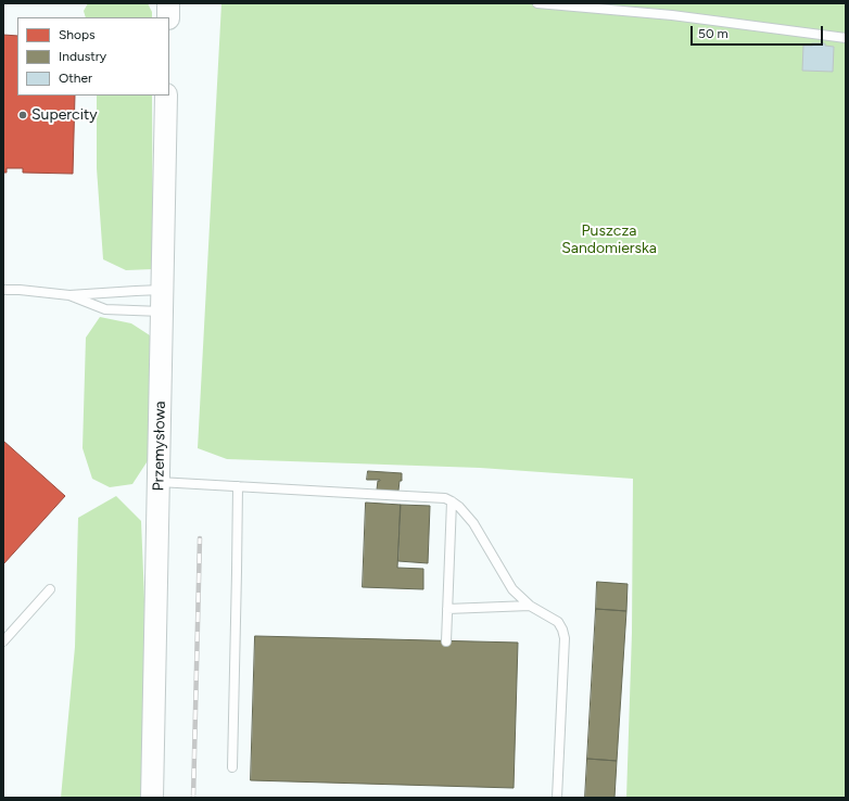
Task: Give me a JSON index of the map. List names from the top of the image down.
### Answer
{
  "streets": {
    "street": ["Przemysłowa"]
  },
  "parks": ["Puszcza Sandomierska"],
  "places": ["Supercity"],
  "legend": ["Shops", "Industry", "Other"],
  "scale_bar": "50 m"
}
